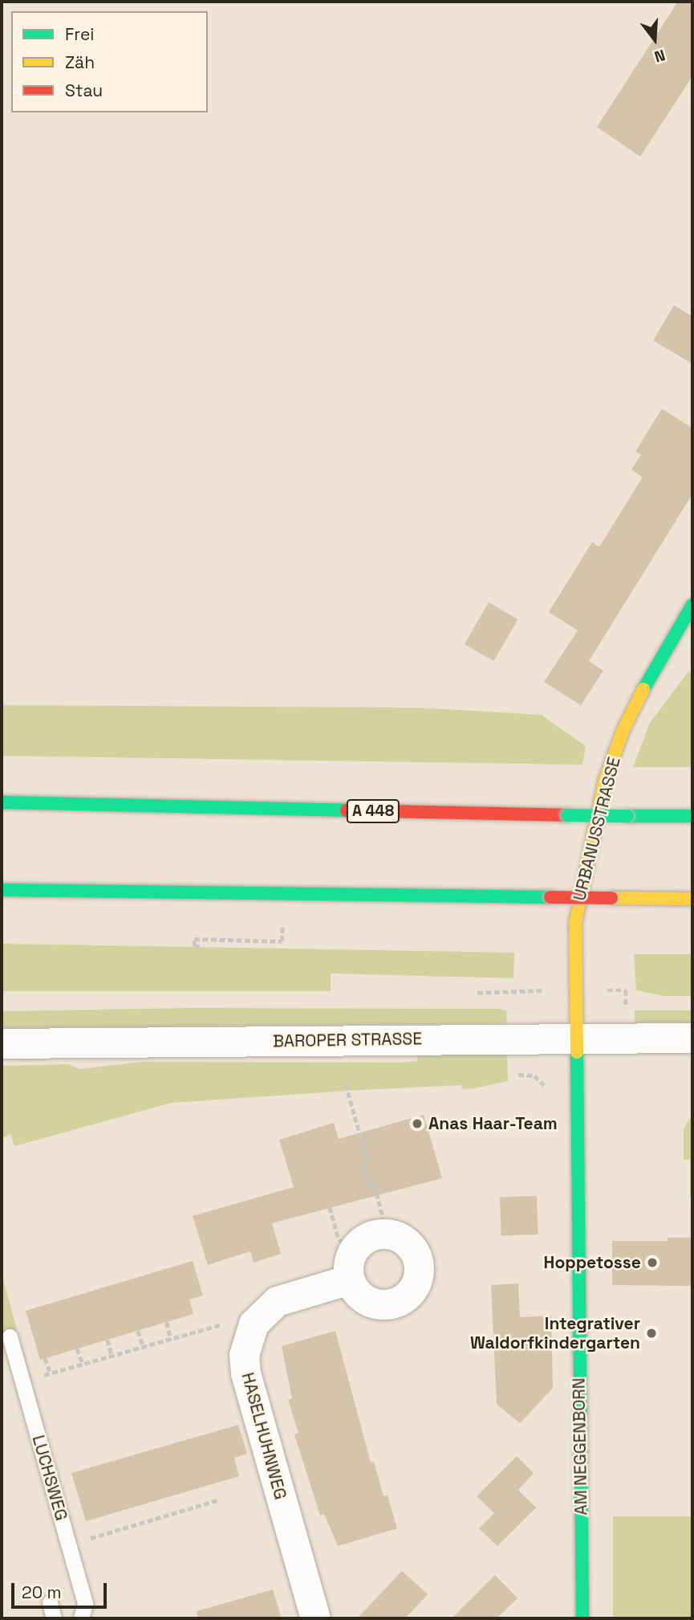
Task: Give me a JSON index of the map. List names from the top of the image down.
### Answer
{
  "streets": {
    "main road": ["A 448", "URBANUSSTRASSE", "AM NEGGENBORN"],
    "street": ["BAROPER STRASSE", "HASELHUHNWEG"],
    "lane": ["LUCHSWEG"]
  },
  "crossings": [
    ["URBANUSSTRASSE", "BAROPER STRASSE"],
    ["URBANUSSTRASSE", "AM NEGGENBORN"],
    ["BAROPER STRASSE", "AM NEGGENBORN"]
  ],
  "places": ["Anas Haar-Team", "Hoppetosse", "Integrativer Waldorfkindergarten"],
  "legend": ["Frei", "Zäh", "Stau"],
  "scale_bar": "20 m",
  "north": "bottom"
}
